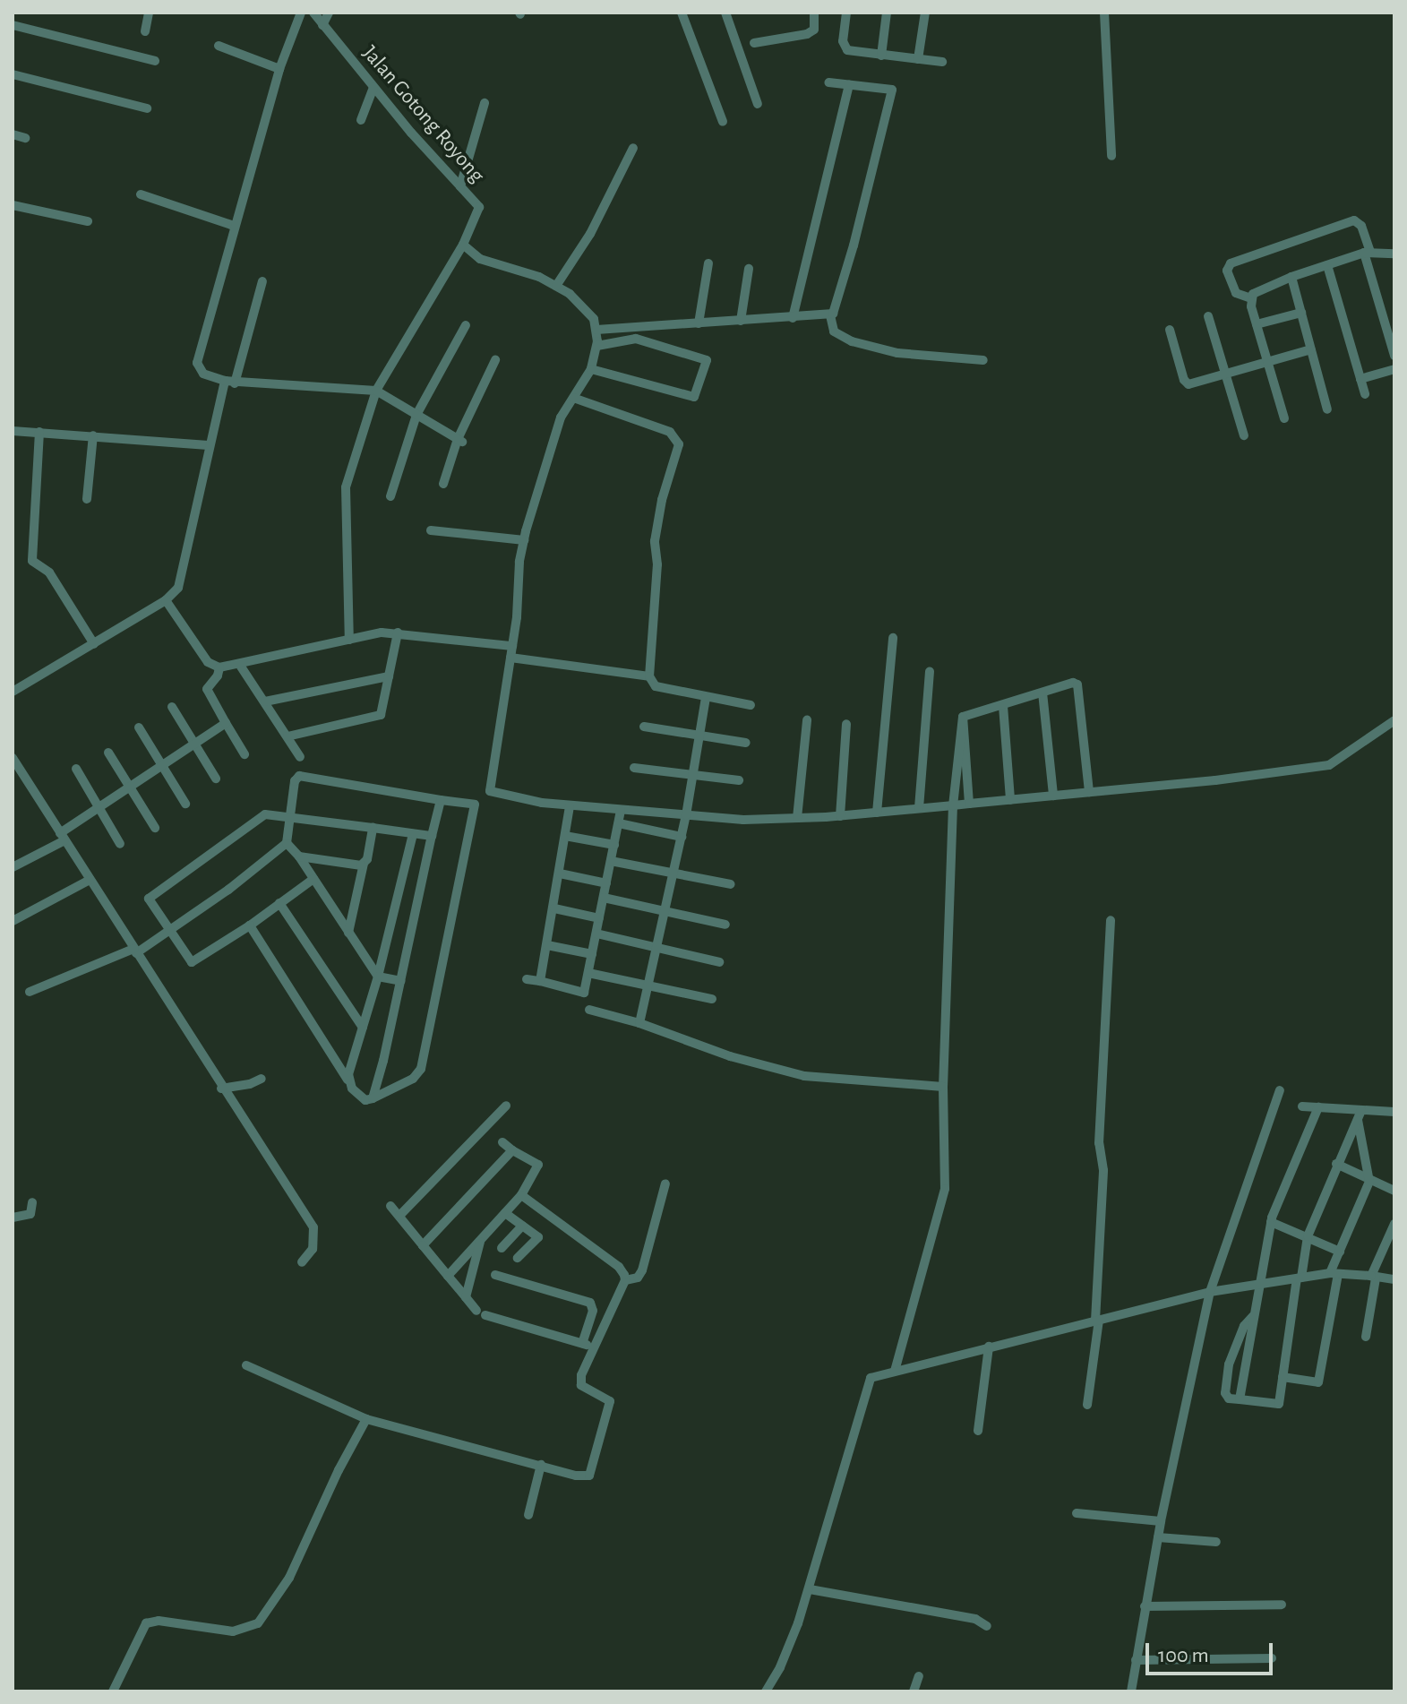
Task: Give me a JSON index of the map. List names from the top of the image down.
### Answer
{
  "streets": {
    "street": ["Jalan Gotong Royong"]
  },
  "scale_bar": "100 m"
}
